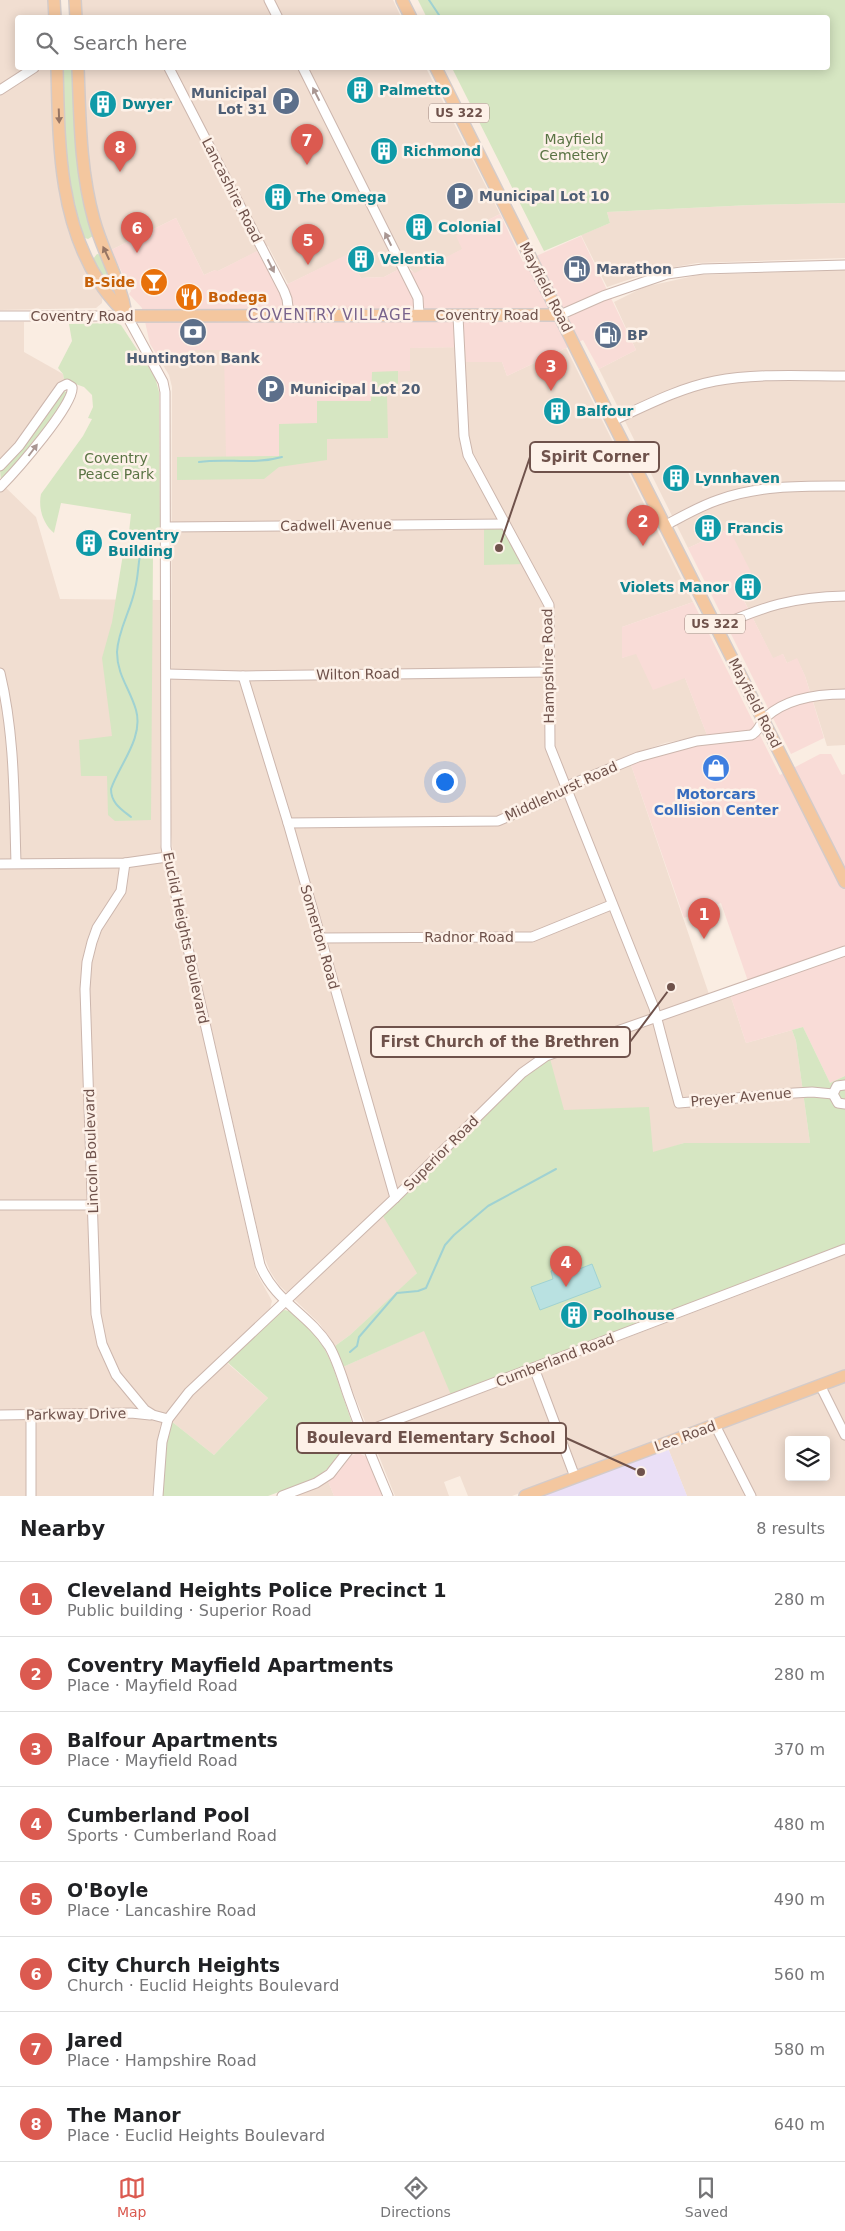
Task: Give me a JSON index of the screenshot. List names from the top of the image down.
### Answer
{
  "streets": {
    "main road": [
      "US 322",
      "Mayfield Road",
      "Coventry Road",
      "Euclid Heights Boulevard",
      "Lee Road"
    ],
    "street": [
      "Lancashire Road",
      "Cadwell Avenue",
      "Hampshire Road",
      "Wilton Road",
      "Middlehurst Road",
      "Somerton Road",
      "Radnor Road",
      "Preyer Avenue",
      "Lincoln Boulevard",
      "Superior Road",
      "Cumberland Road",
      "Parkway Drive"
    ]
  },
  "crossings": [
    ["Lancashire Road", "Coventry Road"],
    ["Mayfield Road", "Coventry Road"],
    ["Mayfield Road", "Middlehurst Road"],
    ["Coventry Road", "Hampshire Road"],
    ["Coventry Road", "Euclid Heights Boulevard"],
    ["Cadwell Avenue", "Hampshire Road"],
    ["Cadwell Avenue", "Euclid Heights Boulevard"],
    ["Hampshire Road", "Wilton Road"],
    ["Hampshire Road", "Middlehurst Road"],
    ["Hampshire Road", "Radnor Road"],
    ["Hampshire Road", "Preyer Avenue"],
    ["Hampshire Road", "Superior Road"],
    ["Wilton Road", "Somerton Road"],
    ["Wilton Road", "Euclid Heights Boulevard"],
    ["Middlehurst Road", "Somerton Road"],
    ["Somerton Road", "Radnor Road"],
    ["Somerton Road", "Superior Road"],
    ["Euclid Heights Boulevard", "Superior Road"],
    ["Euclid Heights Boulevard", "Cumberland Road"],
    ["Preyer Avenue", "Superior Road"],
    ["Lincoln Boulevard", "Superior Road"],
    ["Lincoln Boulevard", "Parkway Drive"]
  ],
  "one_way": ["Lancashire Road"],
  "districts": ["COVENTRY VILLAGE"],
  "parks": ["Mayfield Cemetery", "Coventry Peace Park"],
  "places": {
    "building": [
      "Palmetto",
      "Dwyer",
      "Richmond",
      "The Omega",
      "Colonial",
      "Velentia",
      "Balfour",
      "Lynnhaven",
      "Francis",
      "Coventry Building",
      "Violets Manor",
      "Poolhouse"
    ],
    "parking": ["Municipal Lot 31", "Municipal Lot 10", "Municipal Lot 20"],
    "fuel station": ["Marathon", "BP"],
    "bar": ["B-Side"],
    "restaurant": ["Bodega"],
    "bank": ["Huntington Bank"],
    "other": ["Spirit Corner", "First Church of the Brethren", "Boulevard Elementary School"],
    "shop": ["Motorcars Collision Center"]
  },
  "page": {
    "search": "Search here",
    "pins": [
      "7",
      "8",
      "6",
      "5",
      "3",
      "2",
      "1",
      "4"
    ],
    "heading": ["Nearby", "8 results"],
    "list": [
      {
        "mark": "1",
        "name": "Cleveland Heights Police Precinct 1",
        "note": "Public building · Superior Road",
        "value": "280 m"
      },
      {
        "mark": "2",
        "name": "Coventry Mayfield Apartments",
        "note": "Place · Mayfield Road",
        "value": "280 m"
      },
      {
        "mark": "3",
        "name": "Balfour Apartments",
        "note": "Place · Mayfield Road",
        "value": "370 m"
      },
      {
        "mark": "4",
        "name": "Cumberland Pool",
        "note": "Sports · Cumberland Road",
        "value": "480 m"
      },
      {
        "mark": "5",
        "name": "O'Boyle",
        "note": "Place · Lancashire Road",
        "value": "490 m"
      },
      {
        "mark": "6",
        "name": "City Church Heights",
        "note": "Church · Euclid Heights Boulevard",
        "value": "560 m"
      },
      {
        "mark": "7",
        "name": "Jared",
        "note": "Place · Hampshire Road",
        "value": "580 m"
      },
      {
        "mark": "8",
        "name": "The Manor",
        "note": "Place · Euclid Heights Boulevard",
        "value": "640 m"
      }
    ],
    "nav": ["Map", "Directions", "Saved"]
  }
}
